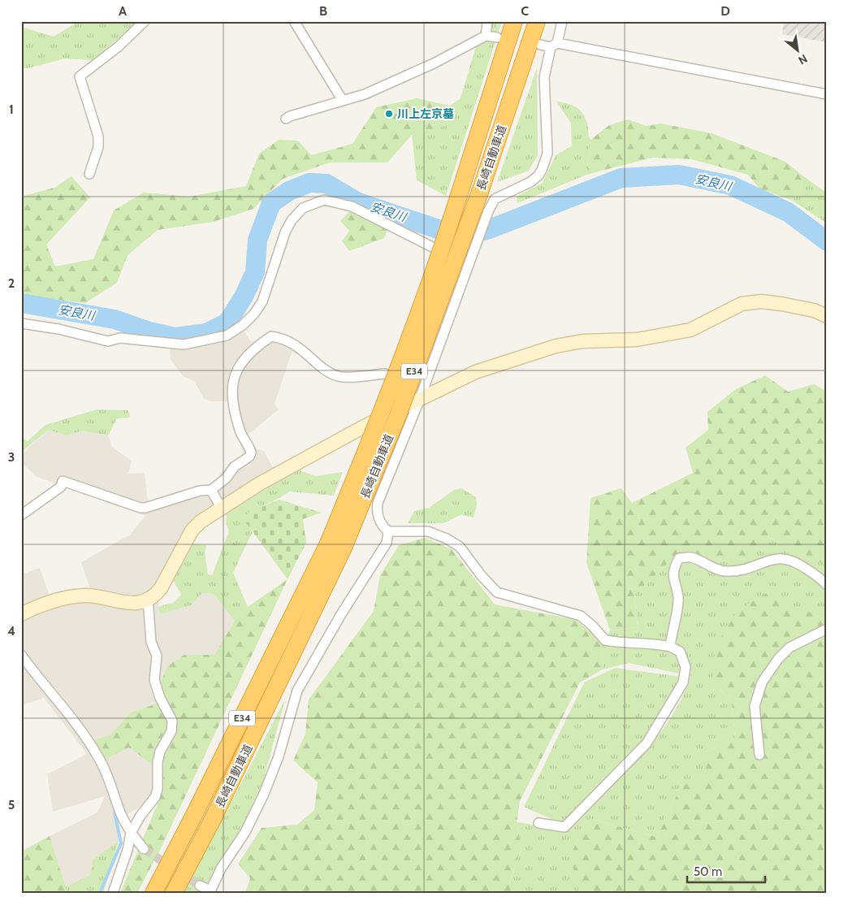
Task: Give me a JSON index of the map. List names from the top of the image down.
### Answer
{
  "streets": {
    "highway": ["長崎自動車道", "E34"]
  },
  "water": ["安良川"],
  "places": ["川上左京墓"],
  "scale_bar": "50 m",
  "north": "bottom right",
  "grid": {
    "columns": [
      "A",
      "B",
      "C",
      "D"
    ],
    "rows": [
      "1",
      "2",
      "3",
      "4",
      "5"
    ]
  }
}
